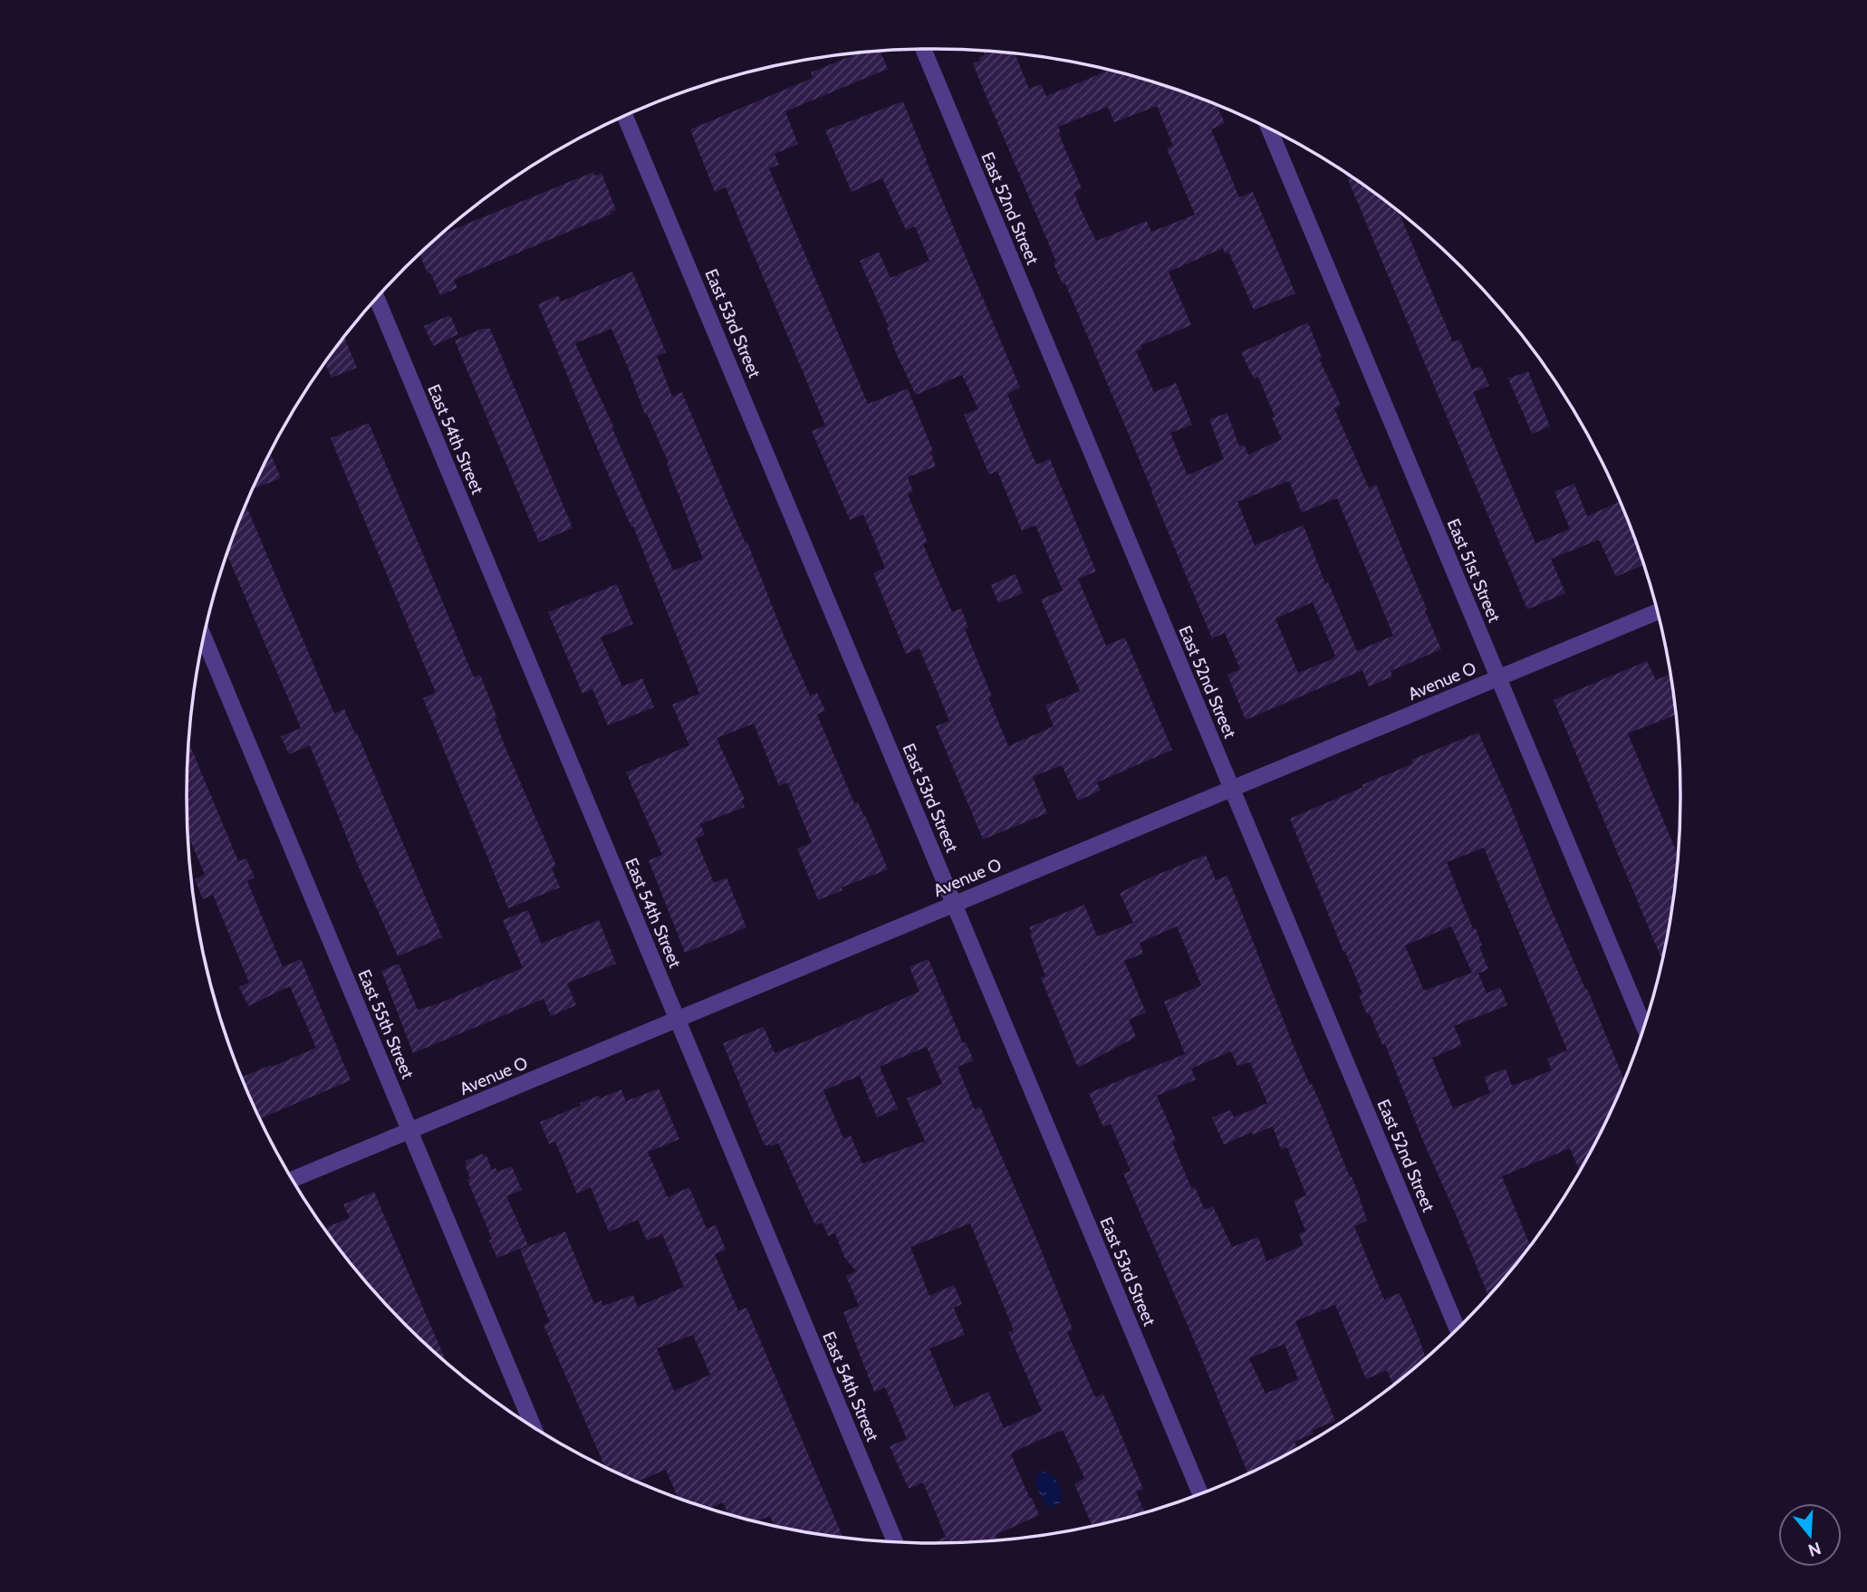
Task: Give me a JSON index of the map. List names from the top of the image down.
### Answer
{
  "streets": {
    "street": [
      "East 52nd Street",
      "East 53rd Street",
      "East 54th Street",
      "East 51st Street",
      "Avenue O",
      "East 55th Street"
    ]
  },
  "crossings": [
    ["East 52nd Street", "Avenue O"],
    ["East 53rd Street", "Avenue O"],
    ["East 54th Street", "Avenue O"],
    ["East 51st Street", "Avenue O"],
    ["Avenue O", "East 55th Street"]
  ],
  "north": "bottom"
}
